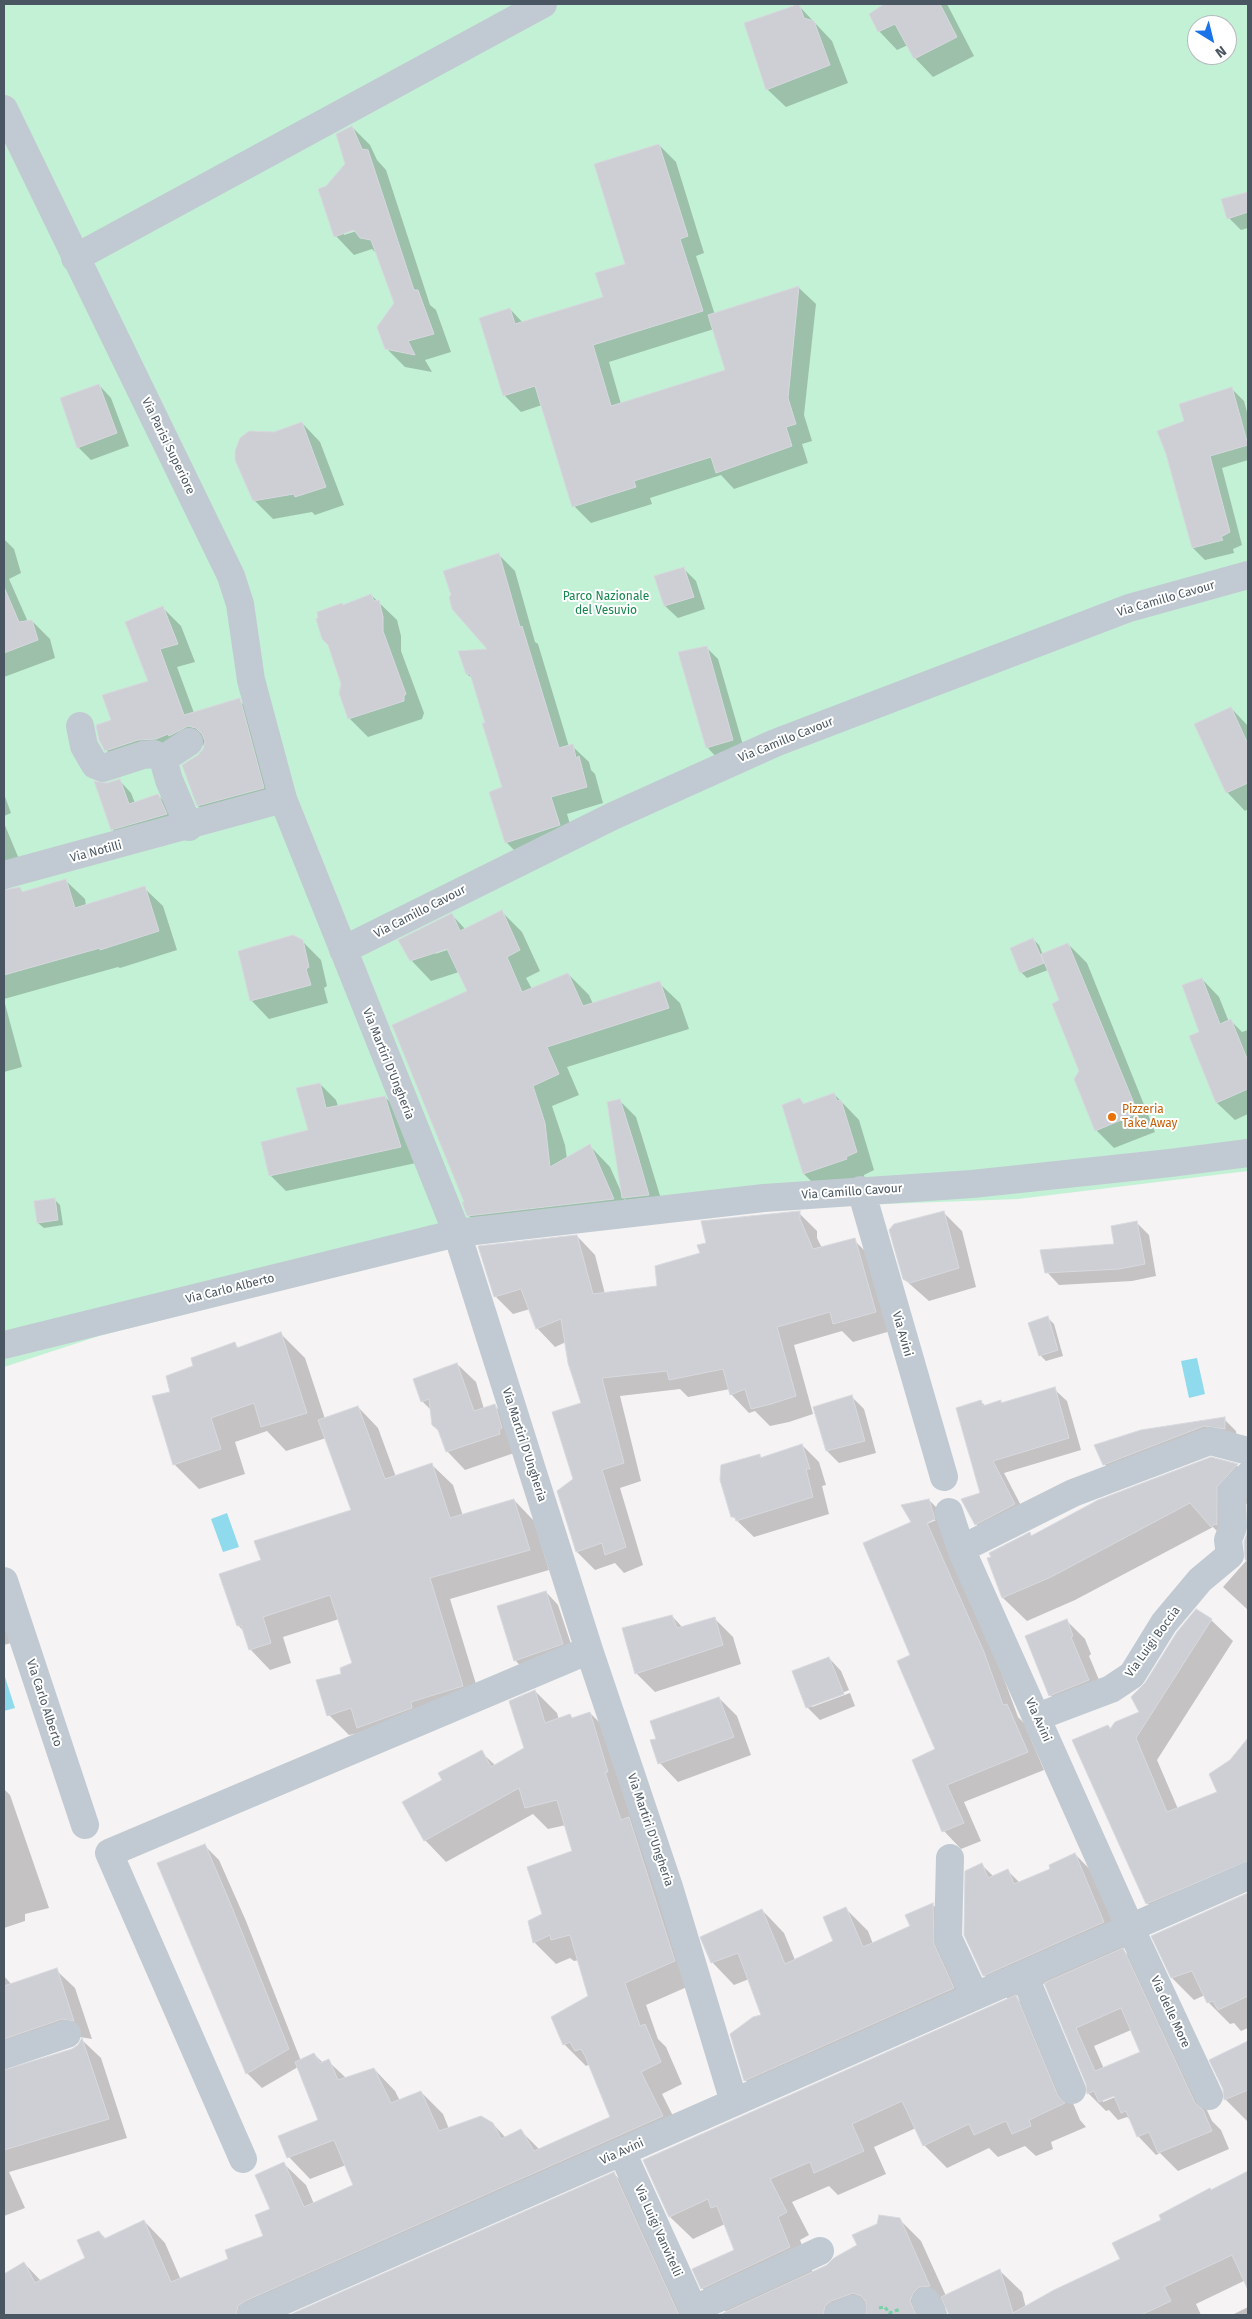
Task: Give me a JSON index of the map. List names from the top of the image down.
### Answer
{
  "streets": {
    "street": [
      "Via Parisi Superiore",
      "Via Camillo Cavour",
      "Via Notilli",
      "Via Martiri D'Ungheria",
      "Via Carlo Alberto",
      "Via Avini",
      "Via Luigi Boccia",
      "Via delle More",
      "Via Luigi Vanvitelli"
    ]
  },
  "crossings": [
    ["Via Parisi Superiore", "Via Notilli"],
    ["Via Parisi Superiore", "Via Martiri D'Ungheria"],
    ["Via Camillo Cavour", "Via Martiri D'Ungheria"],
    ["Via Camillo Cavour", "Via Carlo Alberto"],
    ["Via Camillo Cavour", "Via Avini"],
    ["Via Notilli", "Via Martiri D'Ungheria"],
    ["Via Martiri D'Ungheria", "Via Carlo Alberto"],
    ["Via Martiri D'Ungheria", "Via Avini"],
    ["Via Avini", "Via Luigi Boccia"],
    ["Via Avini", "Via delle More"],
    ["Via Avini", "Via Luigi Vanvitelli"]
  ],
  "parks": ["Parco Nazionale del Vesuvio"],
  "places": ["Pizzeria Take Away"],
  "north": "bottom right"
}
